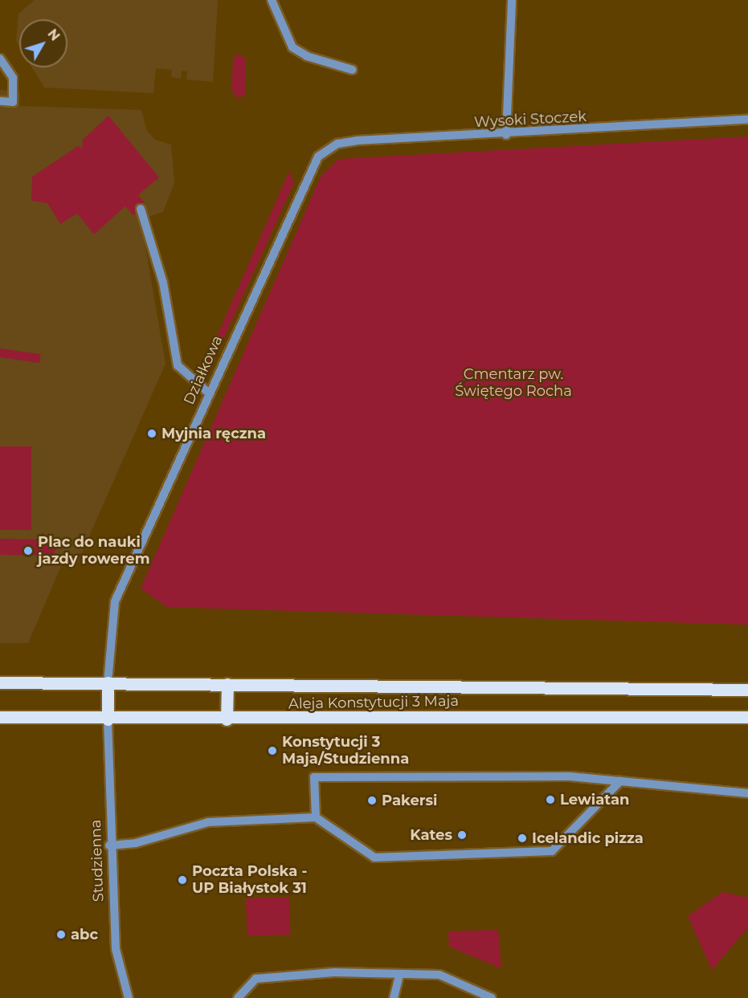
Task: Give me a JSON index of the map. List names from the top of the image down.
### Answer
{
  "streets": {
    "main road": ["Aleja Konstytucji 3 Maja"],
    "street": ["Wysoki Stoczek", "Działkowa", "Studzienna"]
  },
  "crossings": [
    ["Wysoki Stoczek", "Działkowa"],
    ["Działkowa", "Aleja Konstytucji 3 Maja"],
    ["Aleja Konstytucji 3 Maja", "Studzienna"]
  ],
  "parks": ["Cmentarz pw. Świętego Rocha"],
  "places": [
    "Myjnia ręczna",
    "Plac do nauki jazdy rowerem",
    "Konstytucji 3 Maja/Studzienna",
    "Lewiatan",
    "Pakersi",
    "Kates",
    "Icelandic pizza",
    "Poczta Polska - UP Białystok 31",
    "abc"
  ],
  "north": "top right"
}
